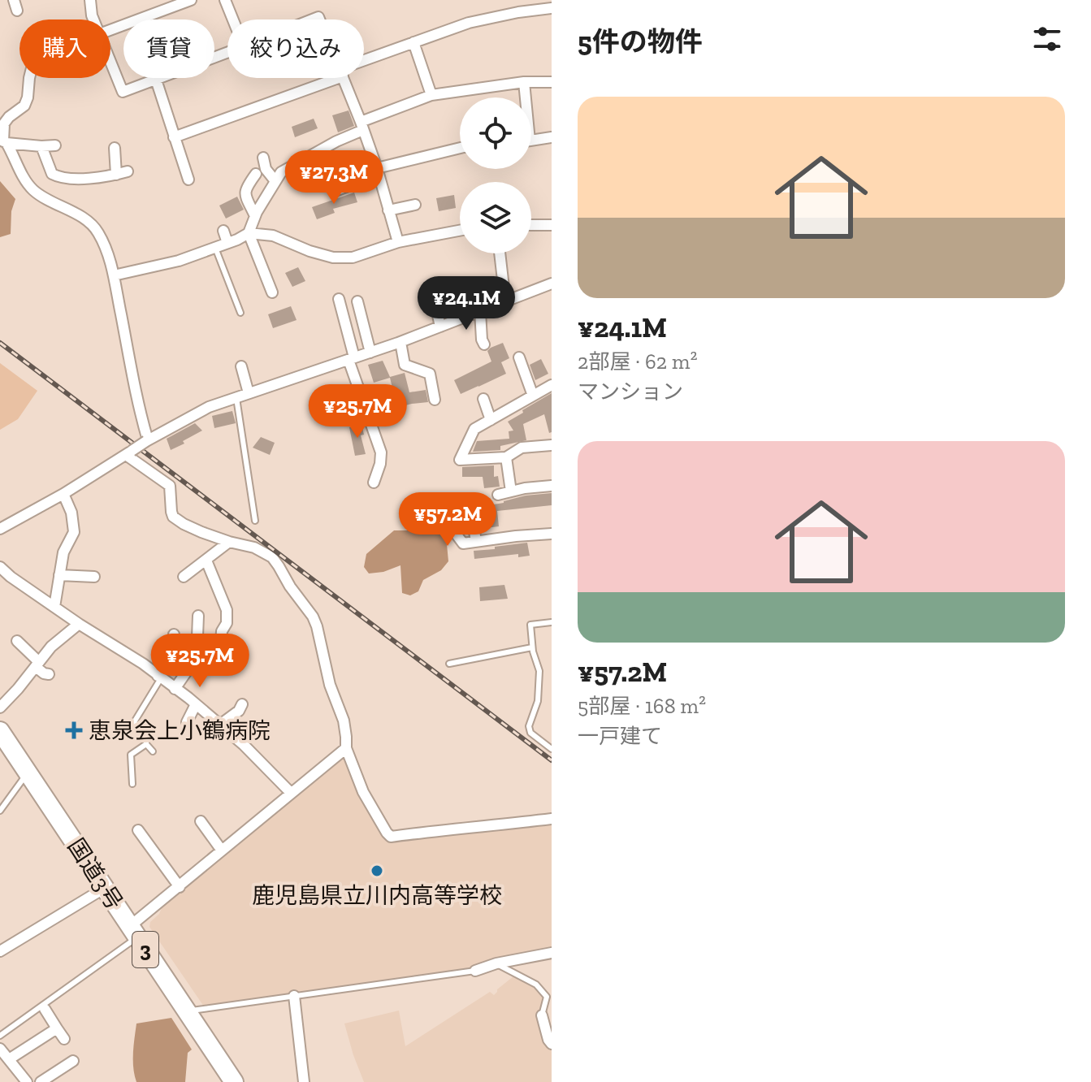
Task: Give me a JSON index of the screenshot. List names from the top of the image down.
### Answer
{
  "streets": {
    "highway": ["国道3号", "3"]
  },
  "places": {
    "health": ["恵泉会上小鶴病院"],
    "other": ["鹿児島県立川内高等学校"]
  },
  "page": {
    "heading": "5件の物件",
    "chip": ["購入", "賃貸", "絞り込み"],
    "list": [
      {
        "name": "¥24.1M",
        "note": "2部屋 · 62 m² · マンション"
      },
      {
        "name": "¥57.2M",
        "note": "5部屋 · 168 m² · 一戸建て"
      }
    ],
    "price": [
      "¥27.3M",
      "¥24.1M",
      "¥25.7M",
      "¥57.2M",
      "¥25.7M"
    ]
  }
}
